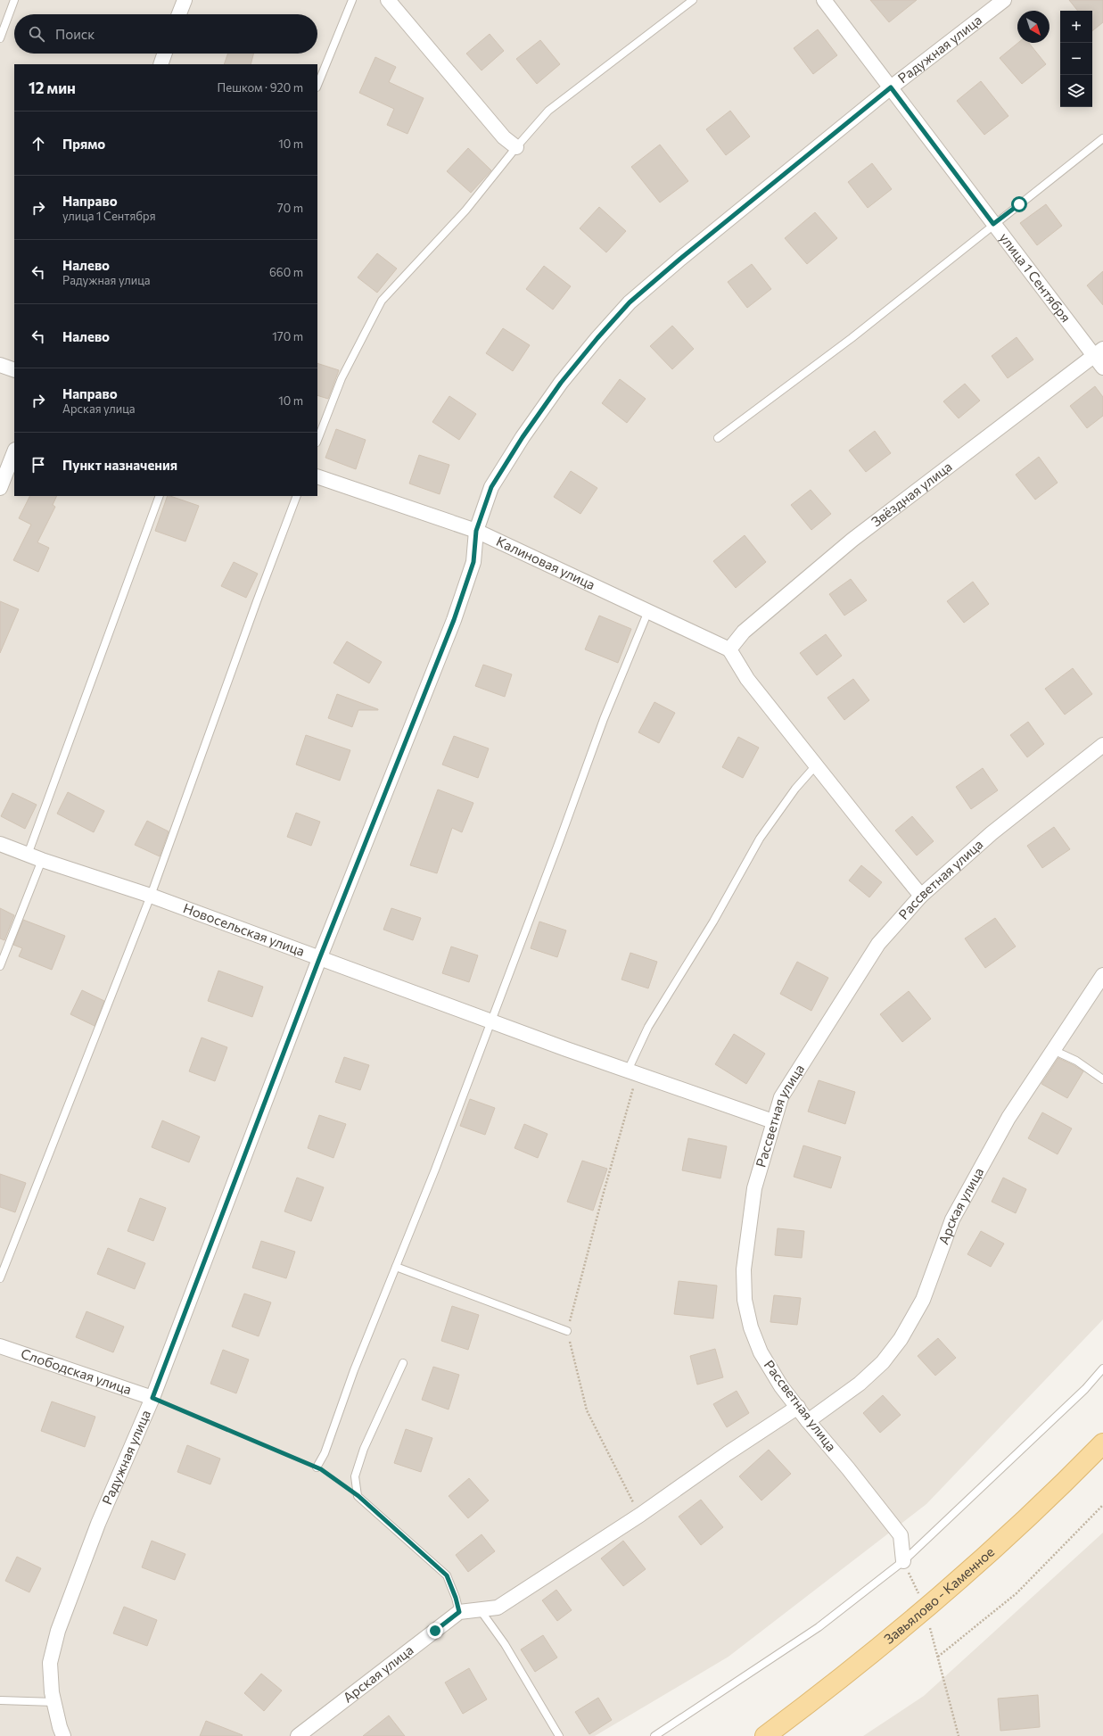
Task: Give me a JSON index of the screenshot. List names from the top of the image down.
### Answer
{
  "streets": {
    "main road": ["Завьялово - Каменное"],
    "street": [
      "Радужная улица",
      "улица 1 Сентября",
      "Звёздная улица",
      "Калиновая улица",
      "Рассветная улица",
      "Новосельская улица",
      "Арская улица",
      "Слободская улица"
    ]
  },
  "crossings": [
    ["Радужная улица", "улица 1 Сентября"],
    ["Радужная улица", "Калиновая улица"],
    ["Радужная улица", "Новосельская улица"],
    ["Радужная улица", "Слободская улица"],
    ["улица 1 Сентября", "Звёздная улица"],
    ["Звёздная улица", "Калиновая улица"],
    ["Рассветная улица", "Новосельская улица"],
    ["Рассветная улица", "Арская улица"]
  ],
  "north": "bottom right",
  "page": {
    "map_buttons": ["+", "−"],
    "search": "Поиск",
    "heading": ["12 мин", "Пешком · 920 m"],
    "list": [
      ["Прямо", "10 m"],
      ["Направо", "улица 1 Сентября", "70 m"],
      ["Налево", "Радужная улица", "660 m"],
      ["Налево", "170 m"],
      ["Направо", "Арская улица", "10 m"],
      "Пункт назначения"
    ]
  }
}
